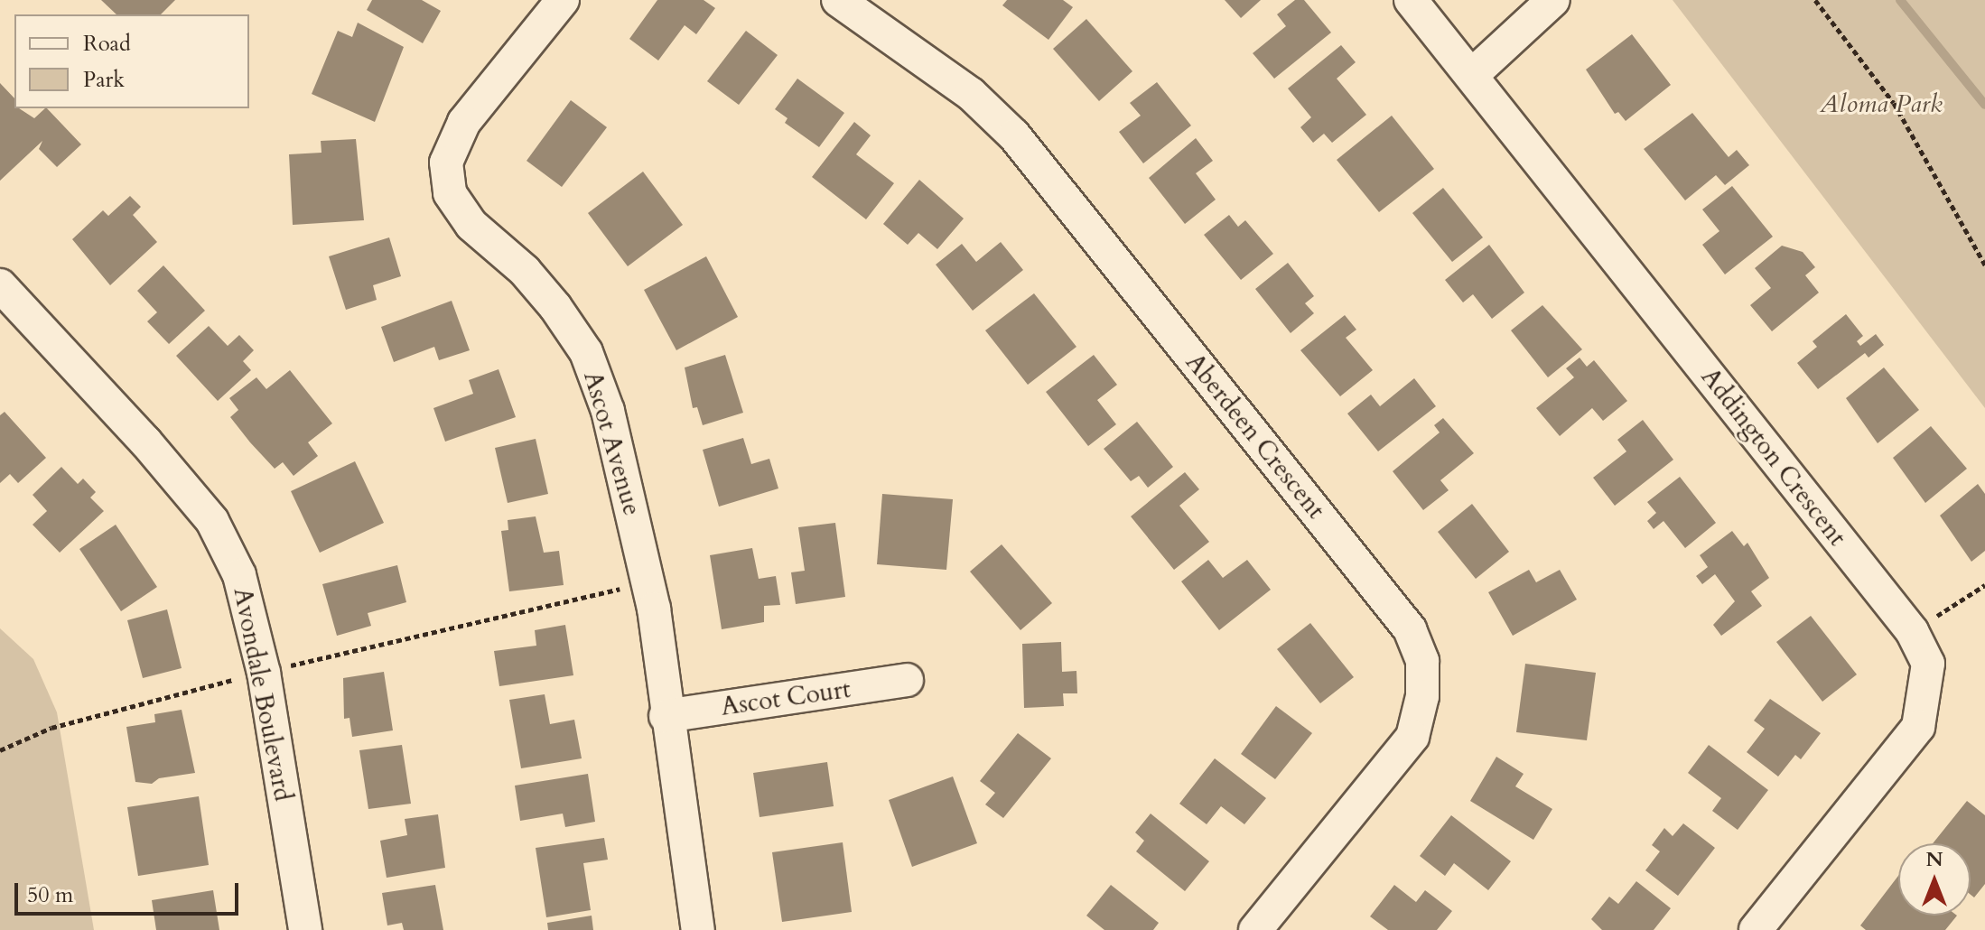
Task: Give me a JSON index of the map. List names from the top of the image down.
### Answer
{
  "streets": {
    "street": [
      "Aberdeen Crescent",
      "Ascot Avenue",
      "Addington Crescent",
      "Avondale Boulevard",
      "Ascot Court"
    ]
  },
  "crossings": [
    ["Ascot Avenue", "Ascot Court"]
  ],
  "parks": ["Aloma Park"],
  "legend": ["Road", "Park"],
  "scale_bar": "50 m",
  "north": "top"
}
